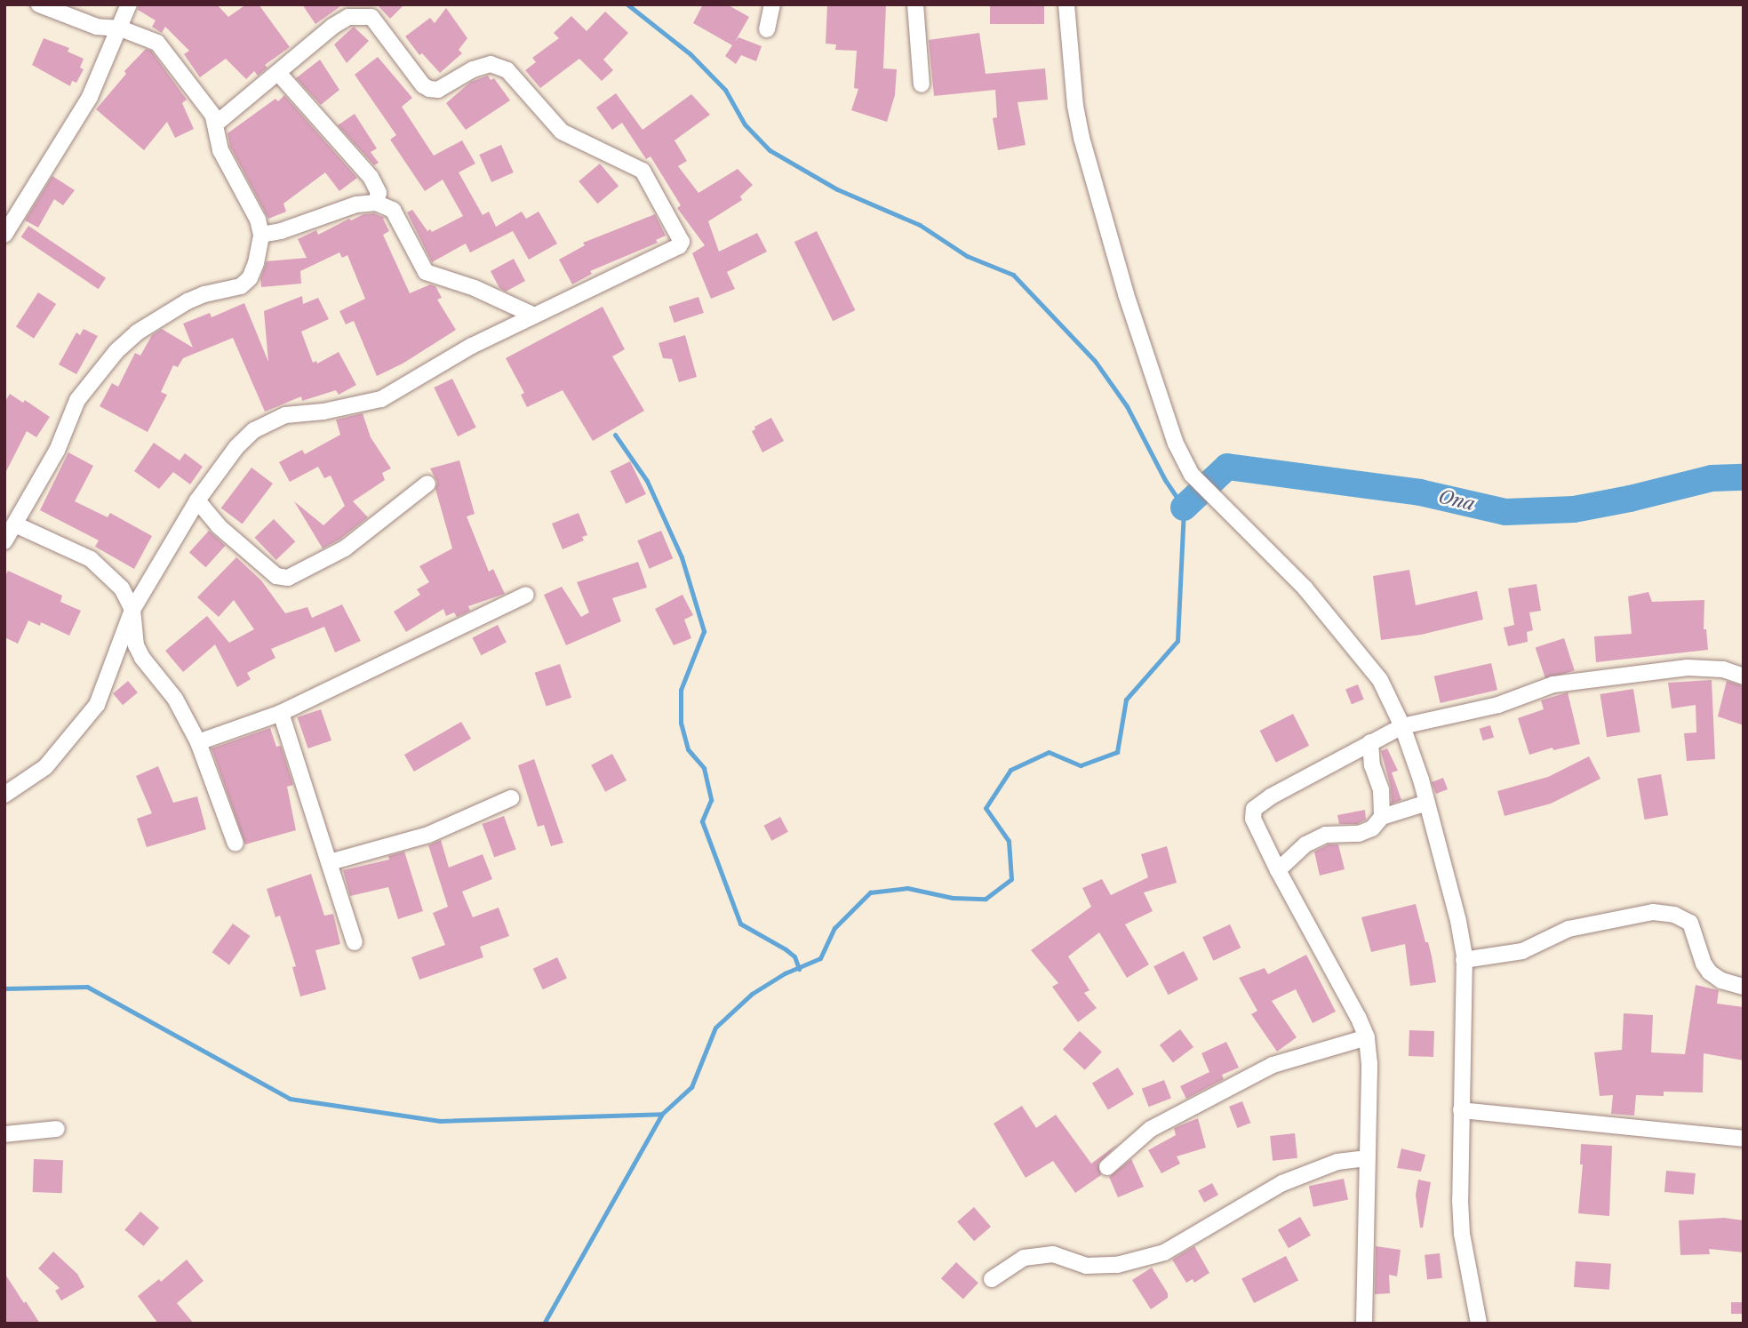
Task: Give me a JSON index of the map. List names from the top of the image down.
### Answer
{
  "water": ["Ona"]
}
